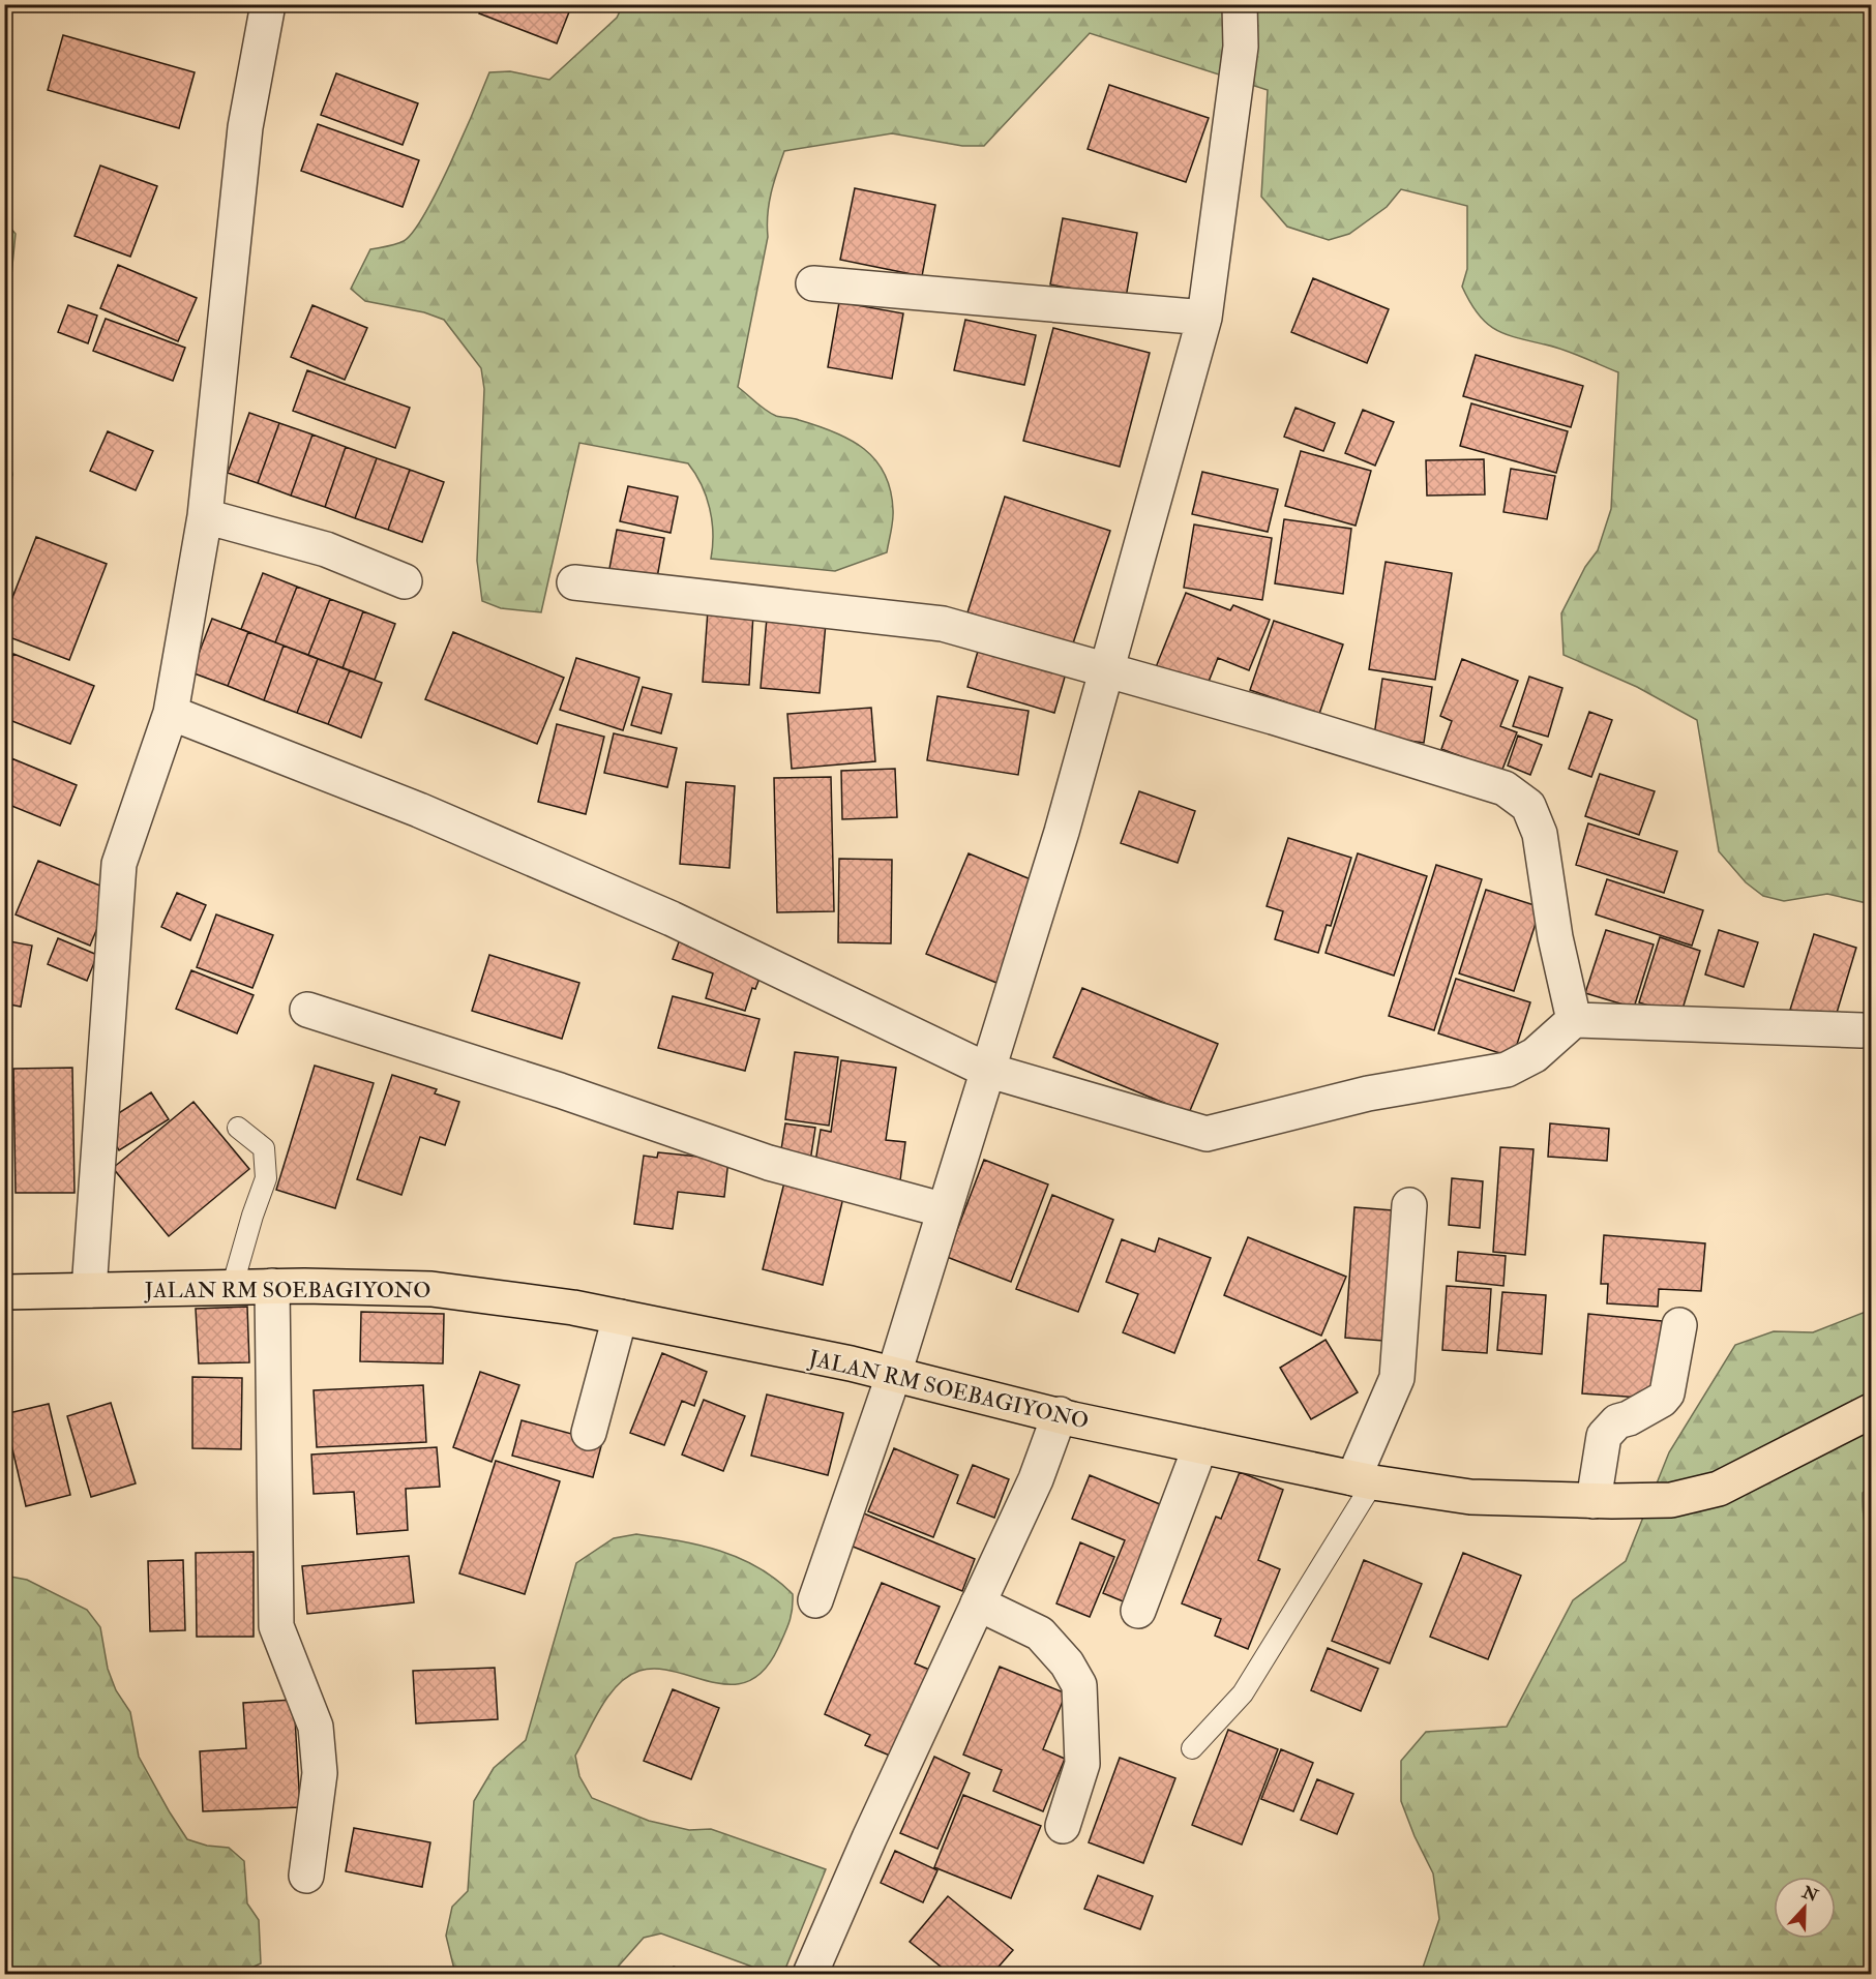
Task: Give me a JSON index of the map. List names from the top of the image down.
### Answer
{
  "streets": {
    "main road": ["JALAN RM SOEBAGIYONO"]
  },
  "north": "top"
}
